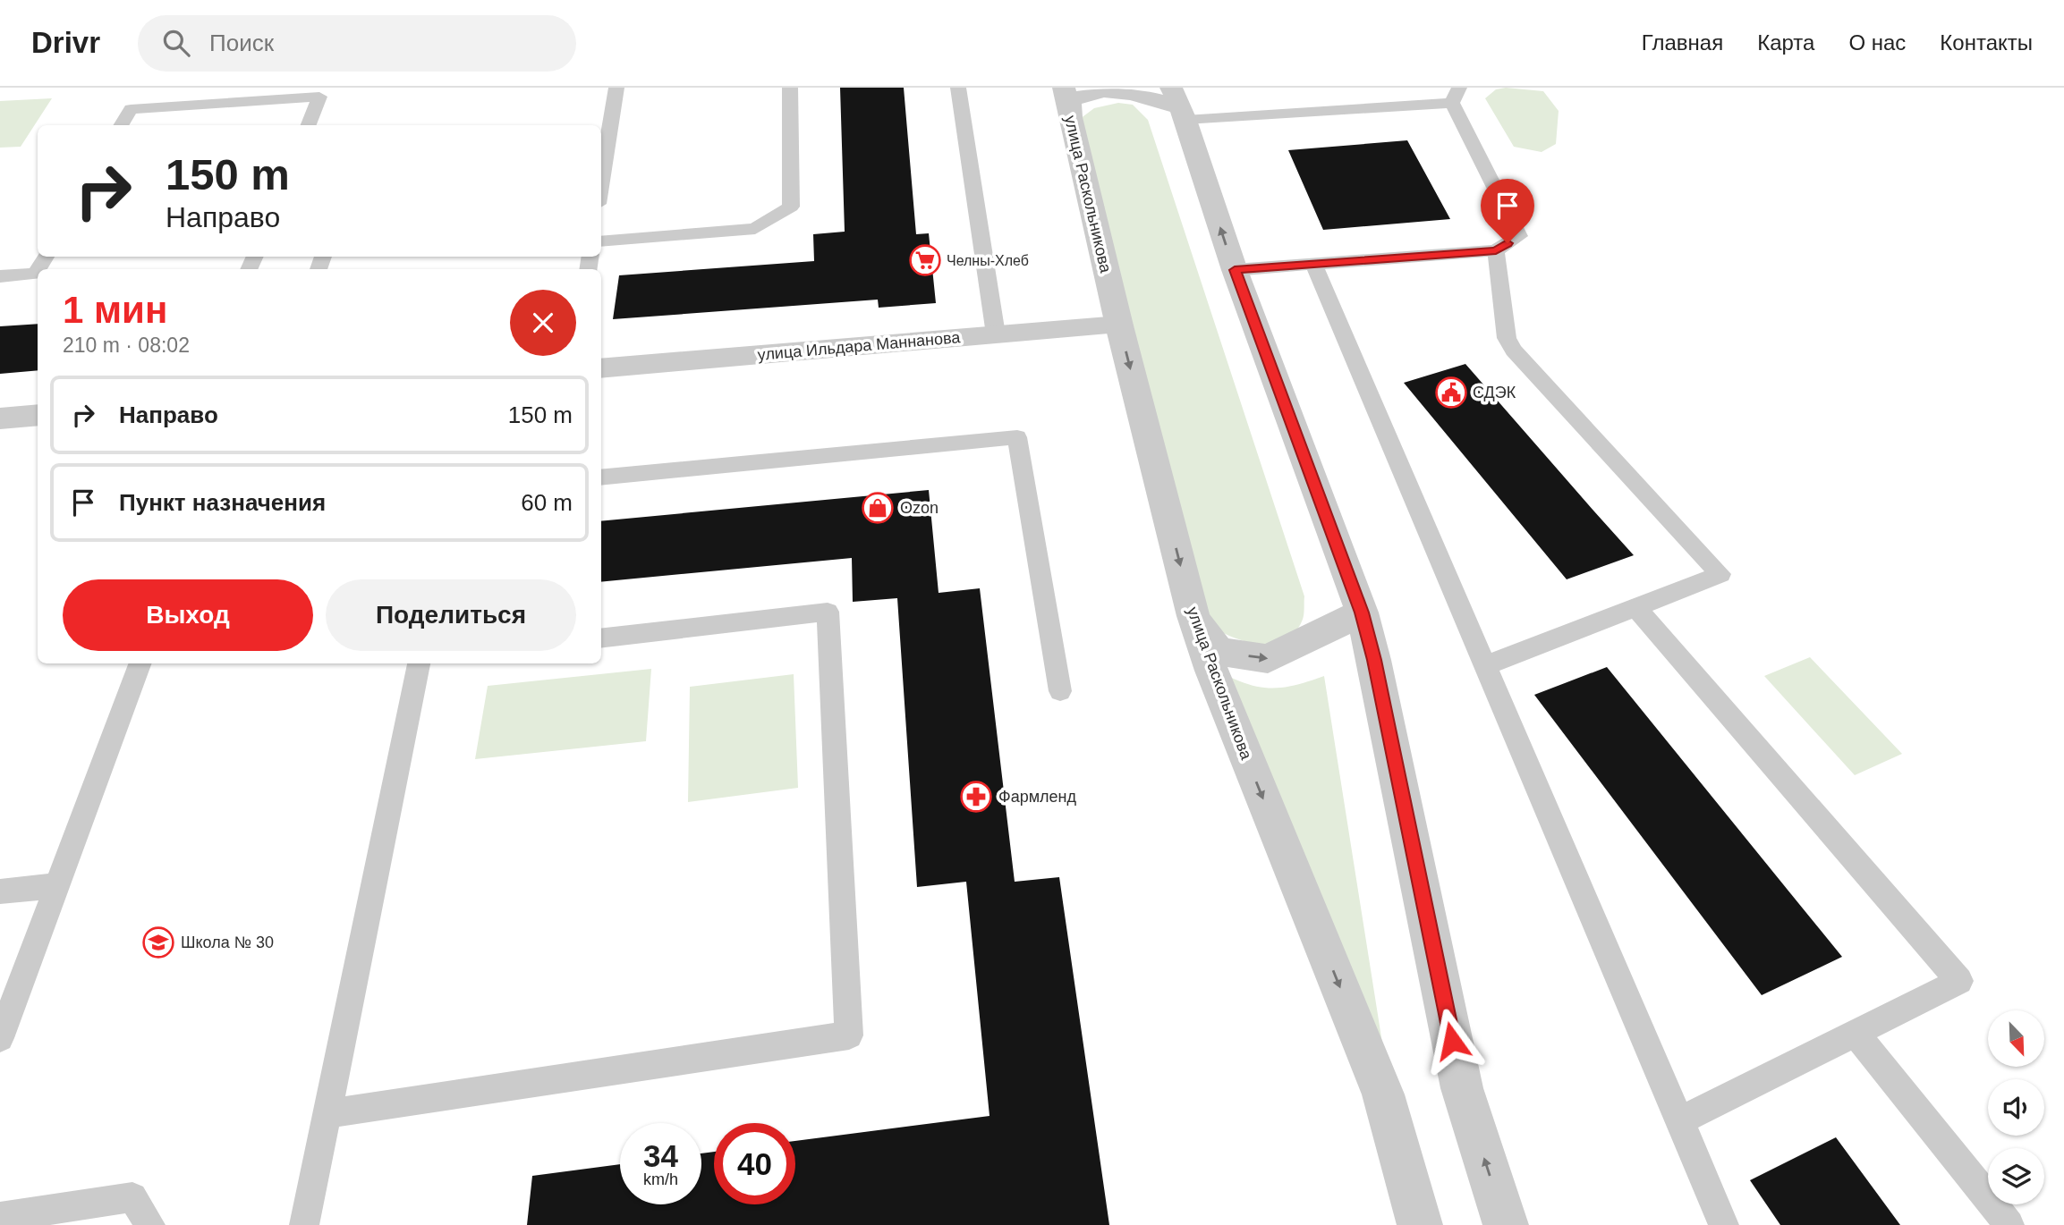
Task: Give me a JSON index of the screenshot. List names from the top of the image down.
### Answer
{
  "streets": {
    "street": ["улица Раскольникова", "улица Ильдара Маннанова"]
  },
  "crossings": [
    ["улица Раскольникова", "улица Ильдара Маннанова"]
  ],
  "places": {
    "supermarket": ["Челны-Хлеб"],
    "public building": ["СДЭК"],
    "shop": ["Ozon"],
    "pharmacy": ["Фармленд"],
    "school or university": ["Школа № 30"]
  },
  "north": "bottom right",
  "page": {
    "header": "Drivr",
    "search": "Поиск",
    "nav": [
      "Главная",
      "Карта",
      "О нас",
      "Контакты"
    ],
    "turn": ["150 m", "Направо"],
    "heading": ["1 мин", "210 m · 08:02"],
    "list": [
      {
        "name": "Направо",
        "value": "150 m"
      },
      {
        "name": "Пункт назначения",
        "value": "60 m"
      }
    ],
    "buttons": ["Выход", "Поделиться"],
    "speed": "34 km/h",
    "limit": "40"
  }
}
